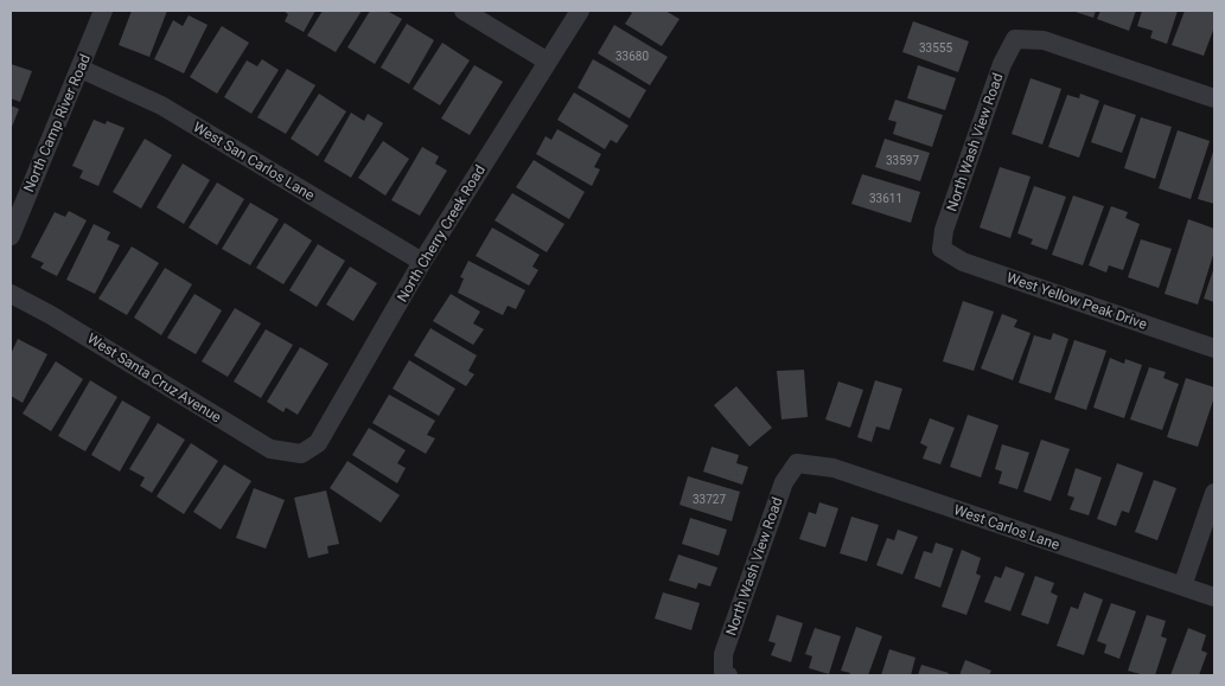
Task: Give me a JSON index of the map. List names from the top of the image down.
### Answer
{
  "streets": {
    "street": [
      "North Camp River Road",
      "North Wash View Road",
      "West San Carlos Lane",
      "North Cherry Creek Road",
      "West Yellow Peak Drive",
      "West Santa Cruz Avenue",
      "West Carlos Lane"
    ]
  },
  "crossings": [
    ["North Camp River Road", "West San Carlos Lane"],
    ["North Wash View Road", "West Yellow Peak Drive"],
    ["North Wash View Road", "West Carlos Lane"],
    ["West San Carlos Lane", "North Cherry Creek Road"],
    ["North Cherry Creek Road", "West Santa Cruz Avenue"]
  ],
  "house_numbers": [
    "33555",
    "33680",
    "33597",
    "33611",
    "33727"
  ]
}
